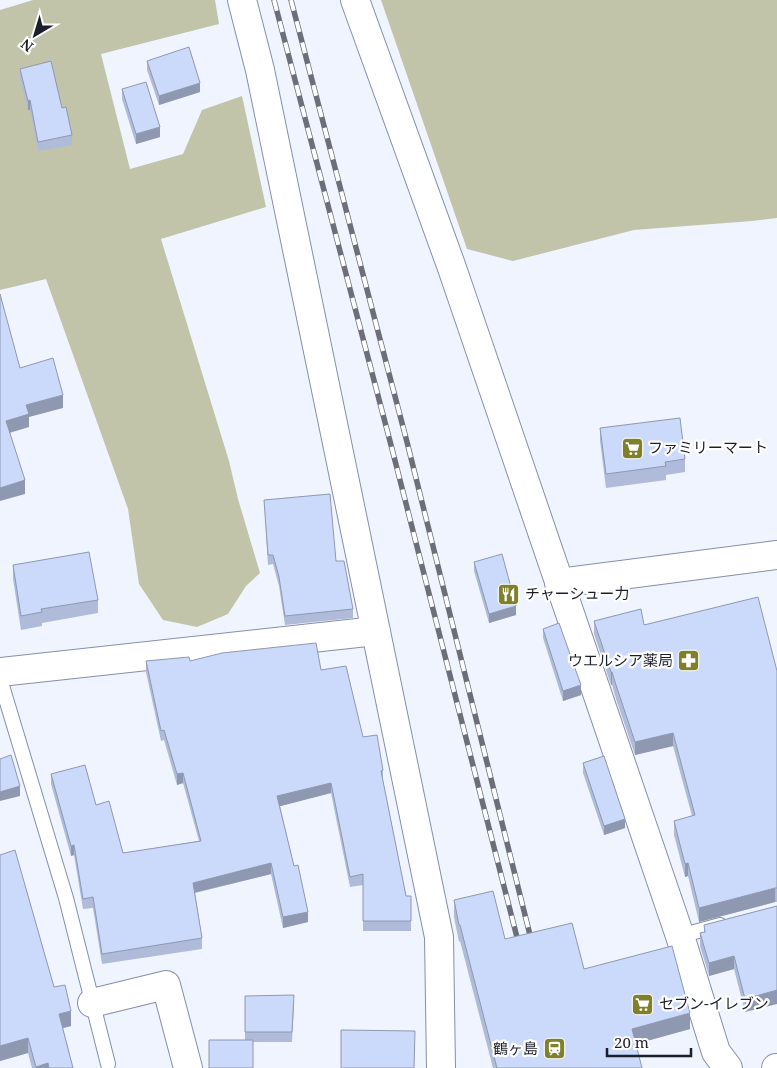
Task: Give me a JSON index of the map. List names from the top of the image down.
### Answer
{
  "places": {
    "supermarket": ["ファミリーマート", "セブン-イレブン"],
    "restaurant": ["チャーシュー力"],
    "pharmacy": ["ウエルシア薬局"],
    "station": ["鶴ヶ島"]
  },
  "scale_bar": "20 m",
  "north": "bottom left"
}
